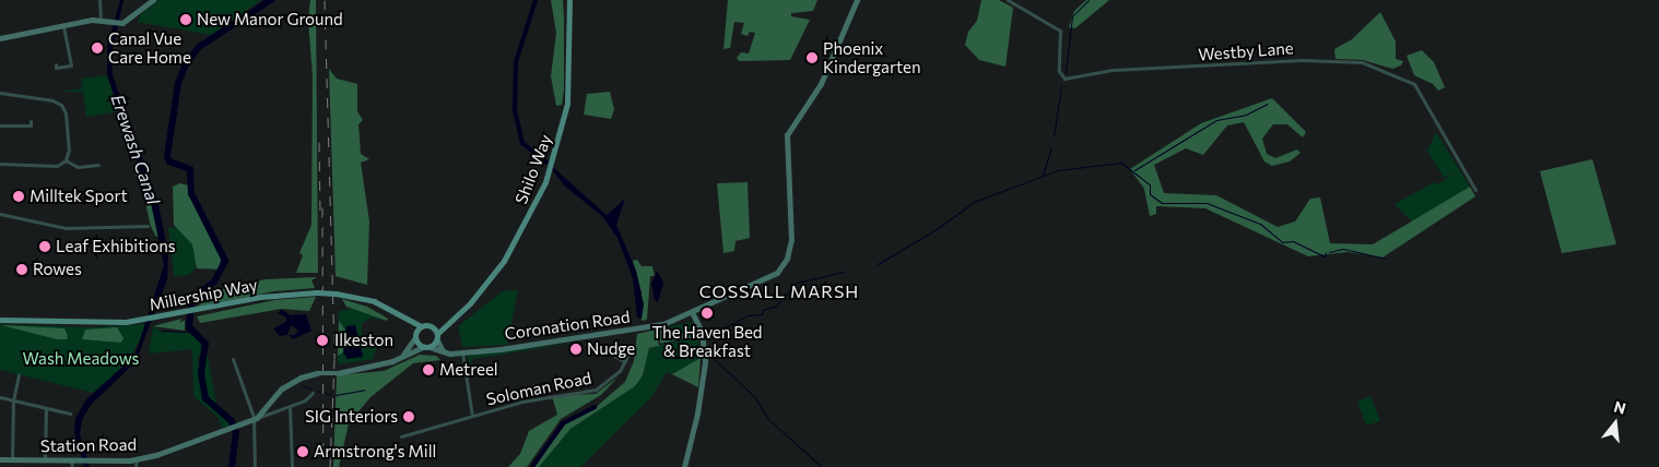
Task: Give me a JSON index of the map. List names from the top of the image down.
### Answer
{
  "streets": {
    "main road": ["Shilo Way", "Millership Way"],
    "street": [
      "Westby Lane",
      "Coronation Road",
      "Soloman Road",
      "Station Road"
    ]
  },
  "crossings": [
    ["Shilo Way", "Millership Way"],
    ["Shilo Way", "Coronation Road"],
    ["Millership Way", "Coronation Road"],
    ["Coronation Road", "Soloman Road"]
  ],
  "districts": ["COSSALL MARSH"],
  "water": ["Erewash Canal"],
  "parks": ["Wash Meadows"],
  "places": [
    "New Manor Ground",
    "Canal Vue Care Home",
    "Phoenix Kindergarten",
    "Milltek Sport",
    "Leaf Exhibitions",
    "Rowes",
    "The Haven Bed & Breakfast",
    "Ilkeston",
    "Nudge",
    "Metreel",
    "SIG Interiors",
    "Armstrong's Mill"
  ],
  "north": "top"
}
